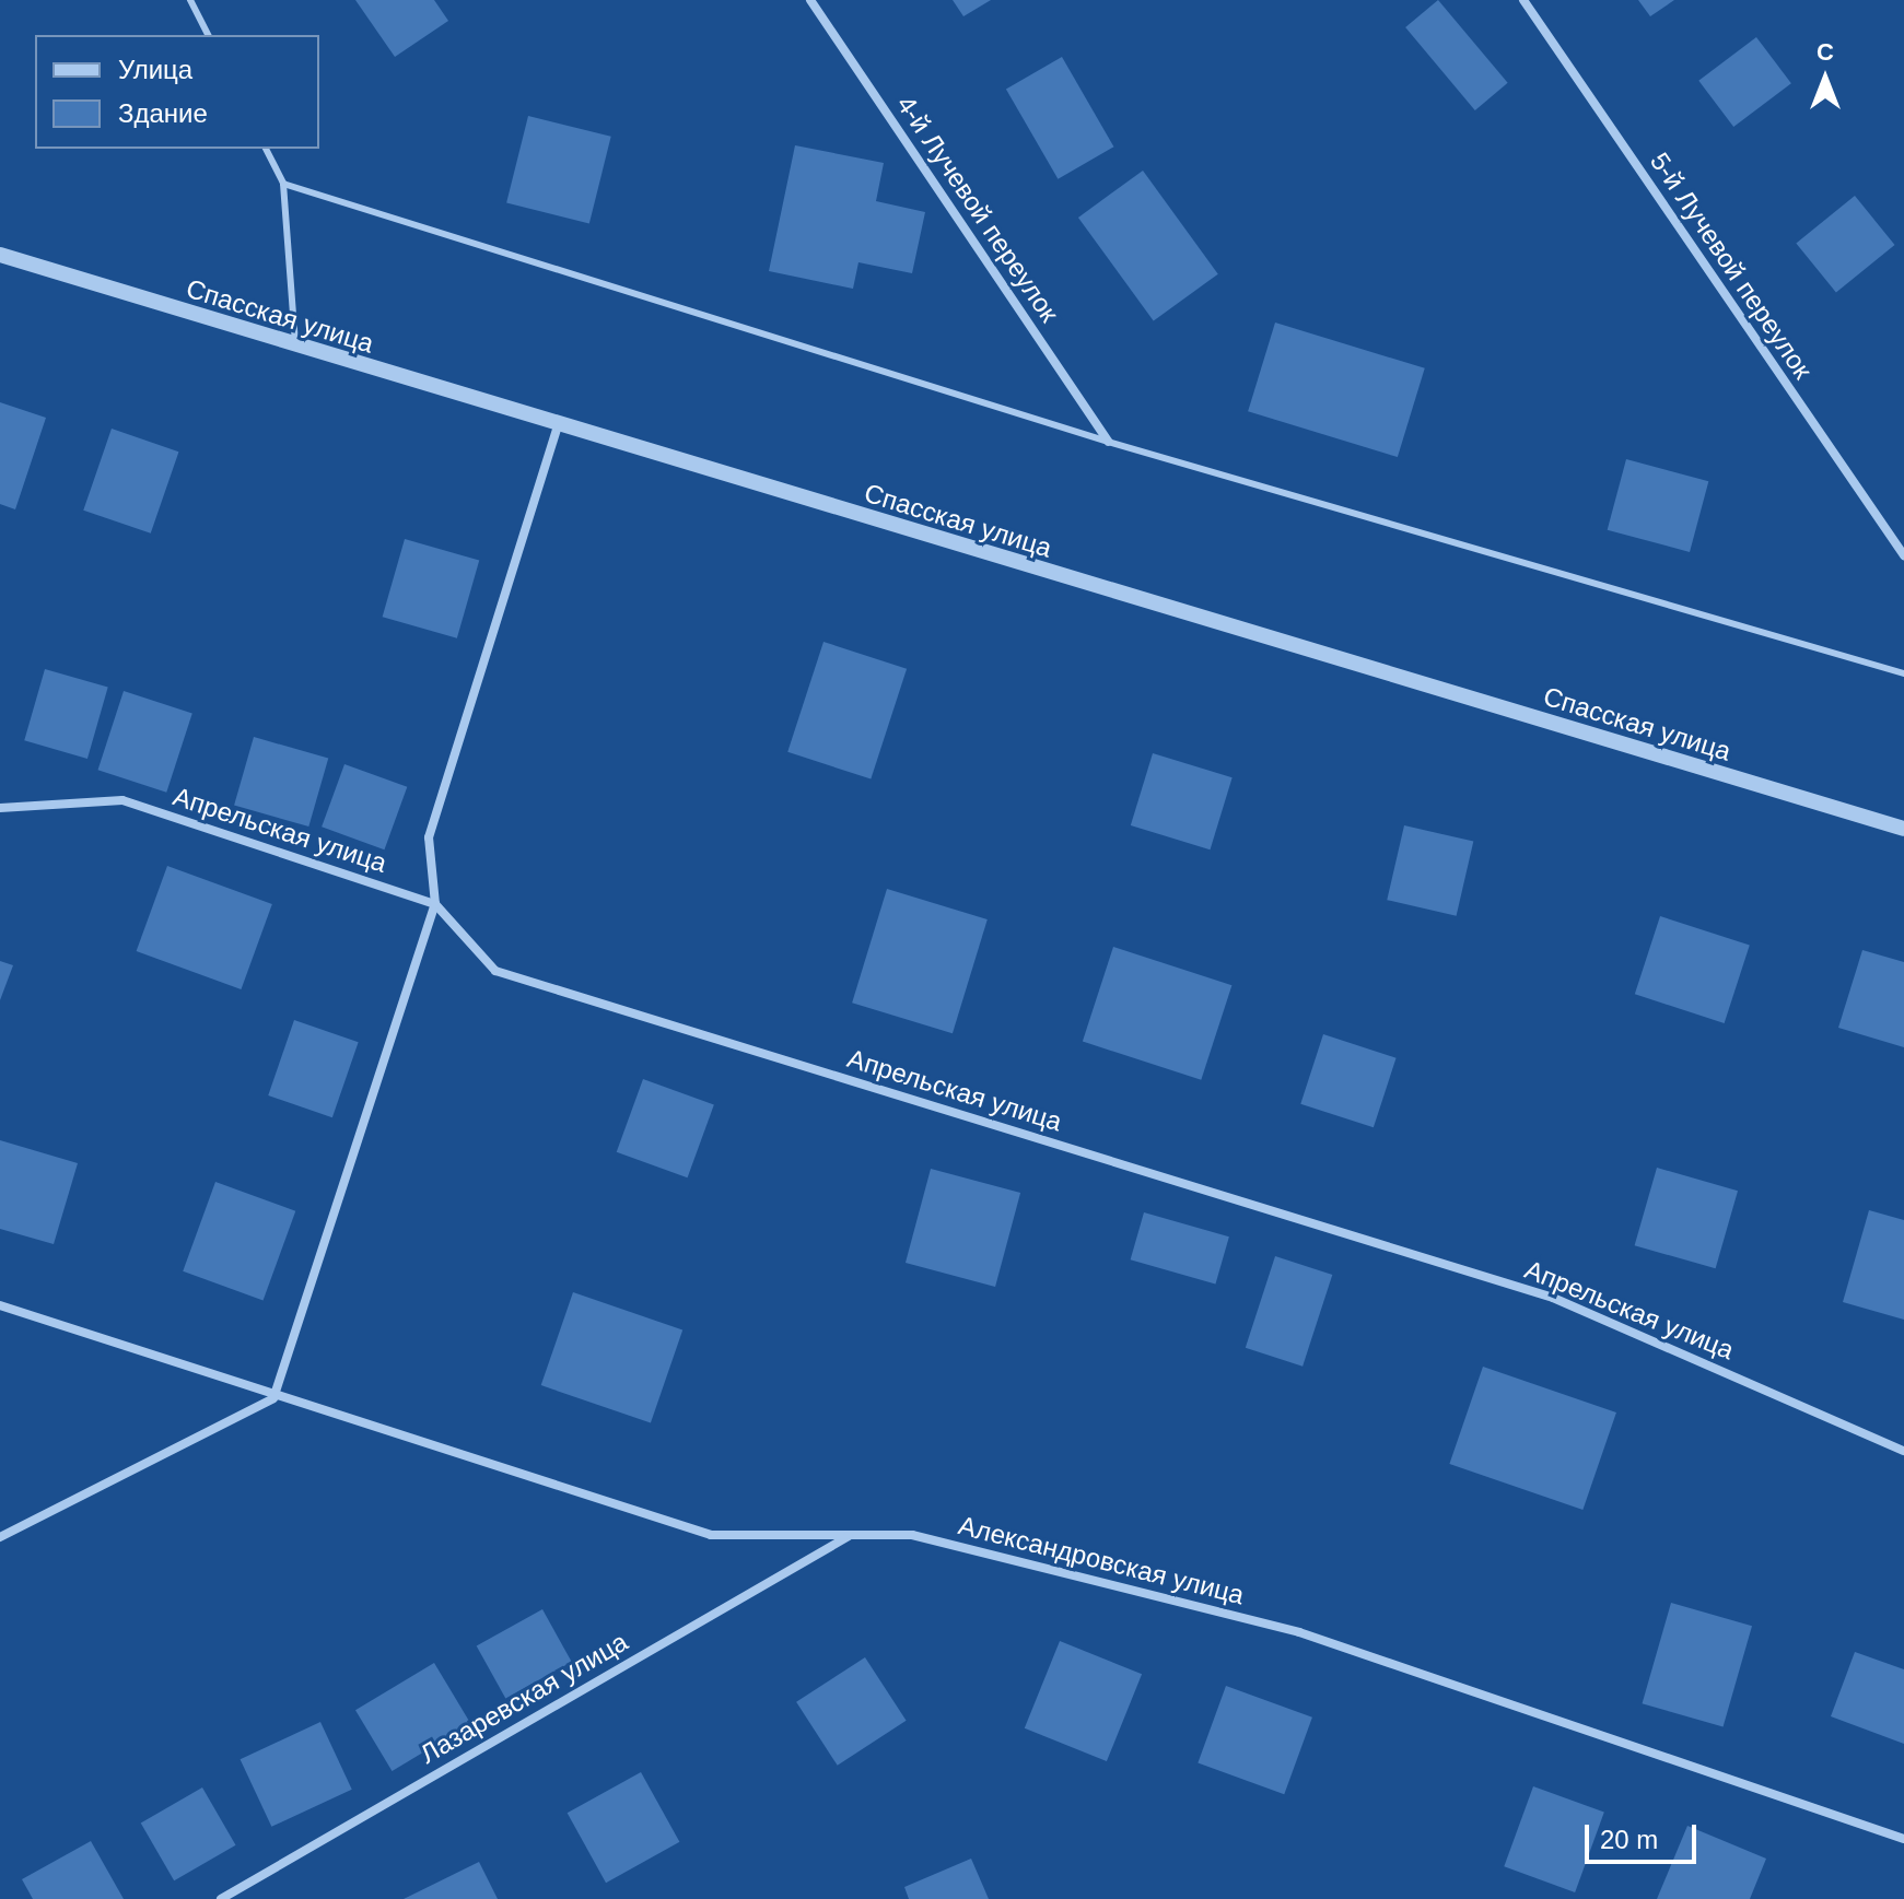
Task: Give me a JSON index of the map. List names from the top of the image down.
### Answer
{
  "streets": {
    "street": [
      "4-й Лучевой переулок",
      "5-й Лучевой переулок",
      "Спасская улица",
      "Апрельская улица",
      "Александровская улица",
      "Лазаревская улица"
    ]
  },
  "crossings": [
    ["Александровская улица", "Лазаревская улица"]
  ],
  "legend": ["Улица", "Здание"],
  "scale_bar": "20 m",
  "north": "top"
}
